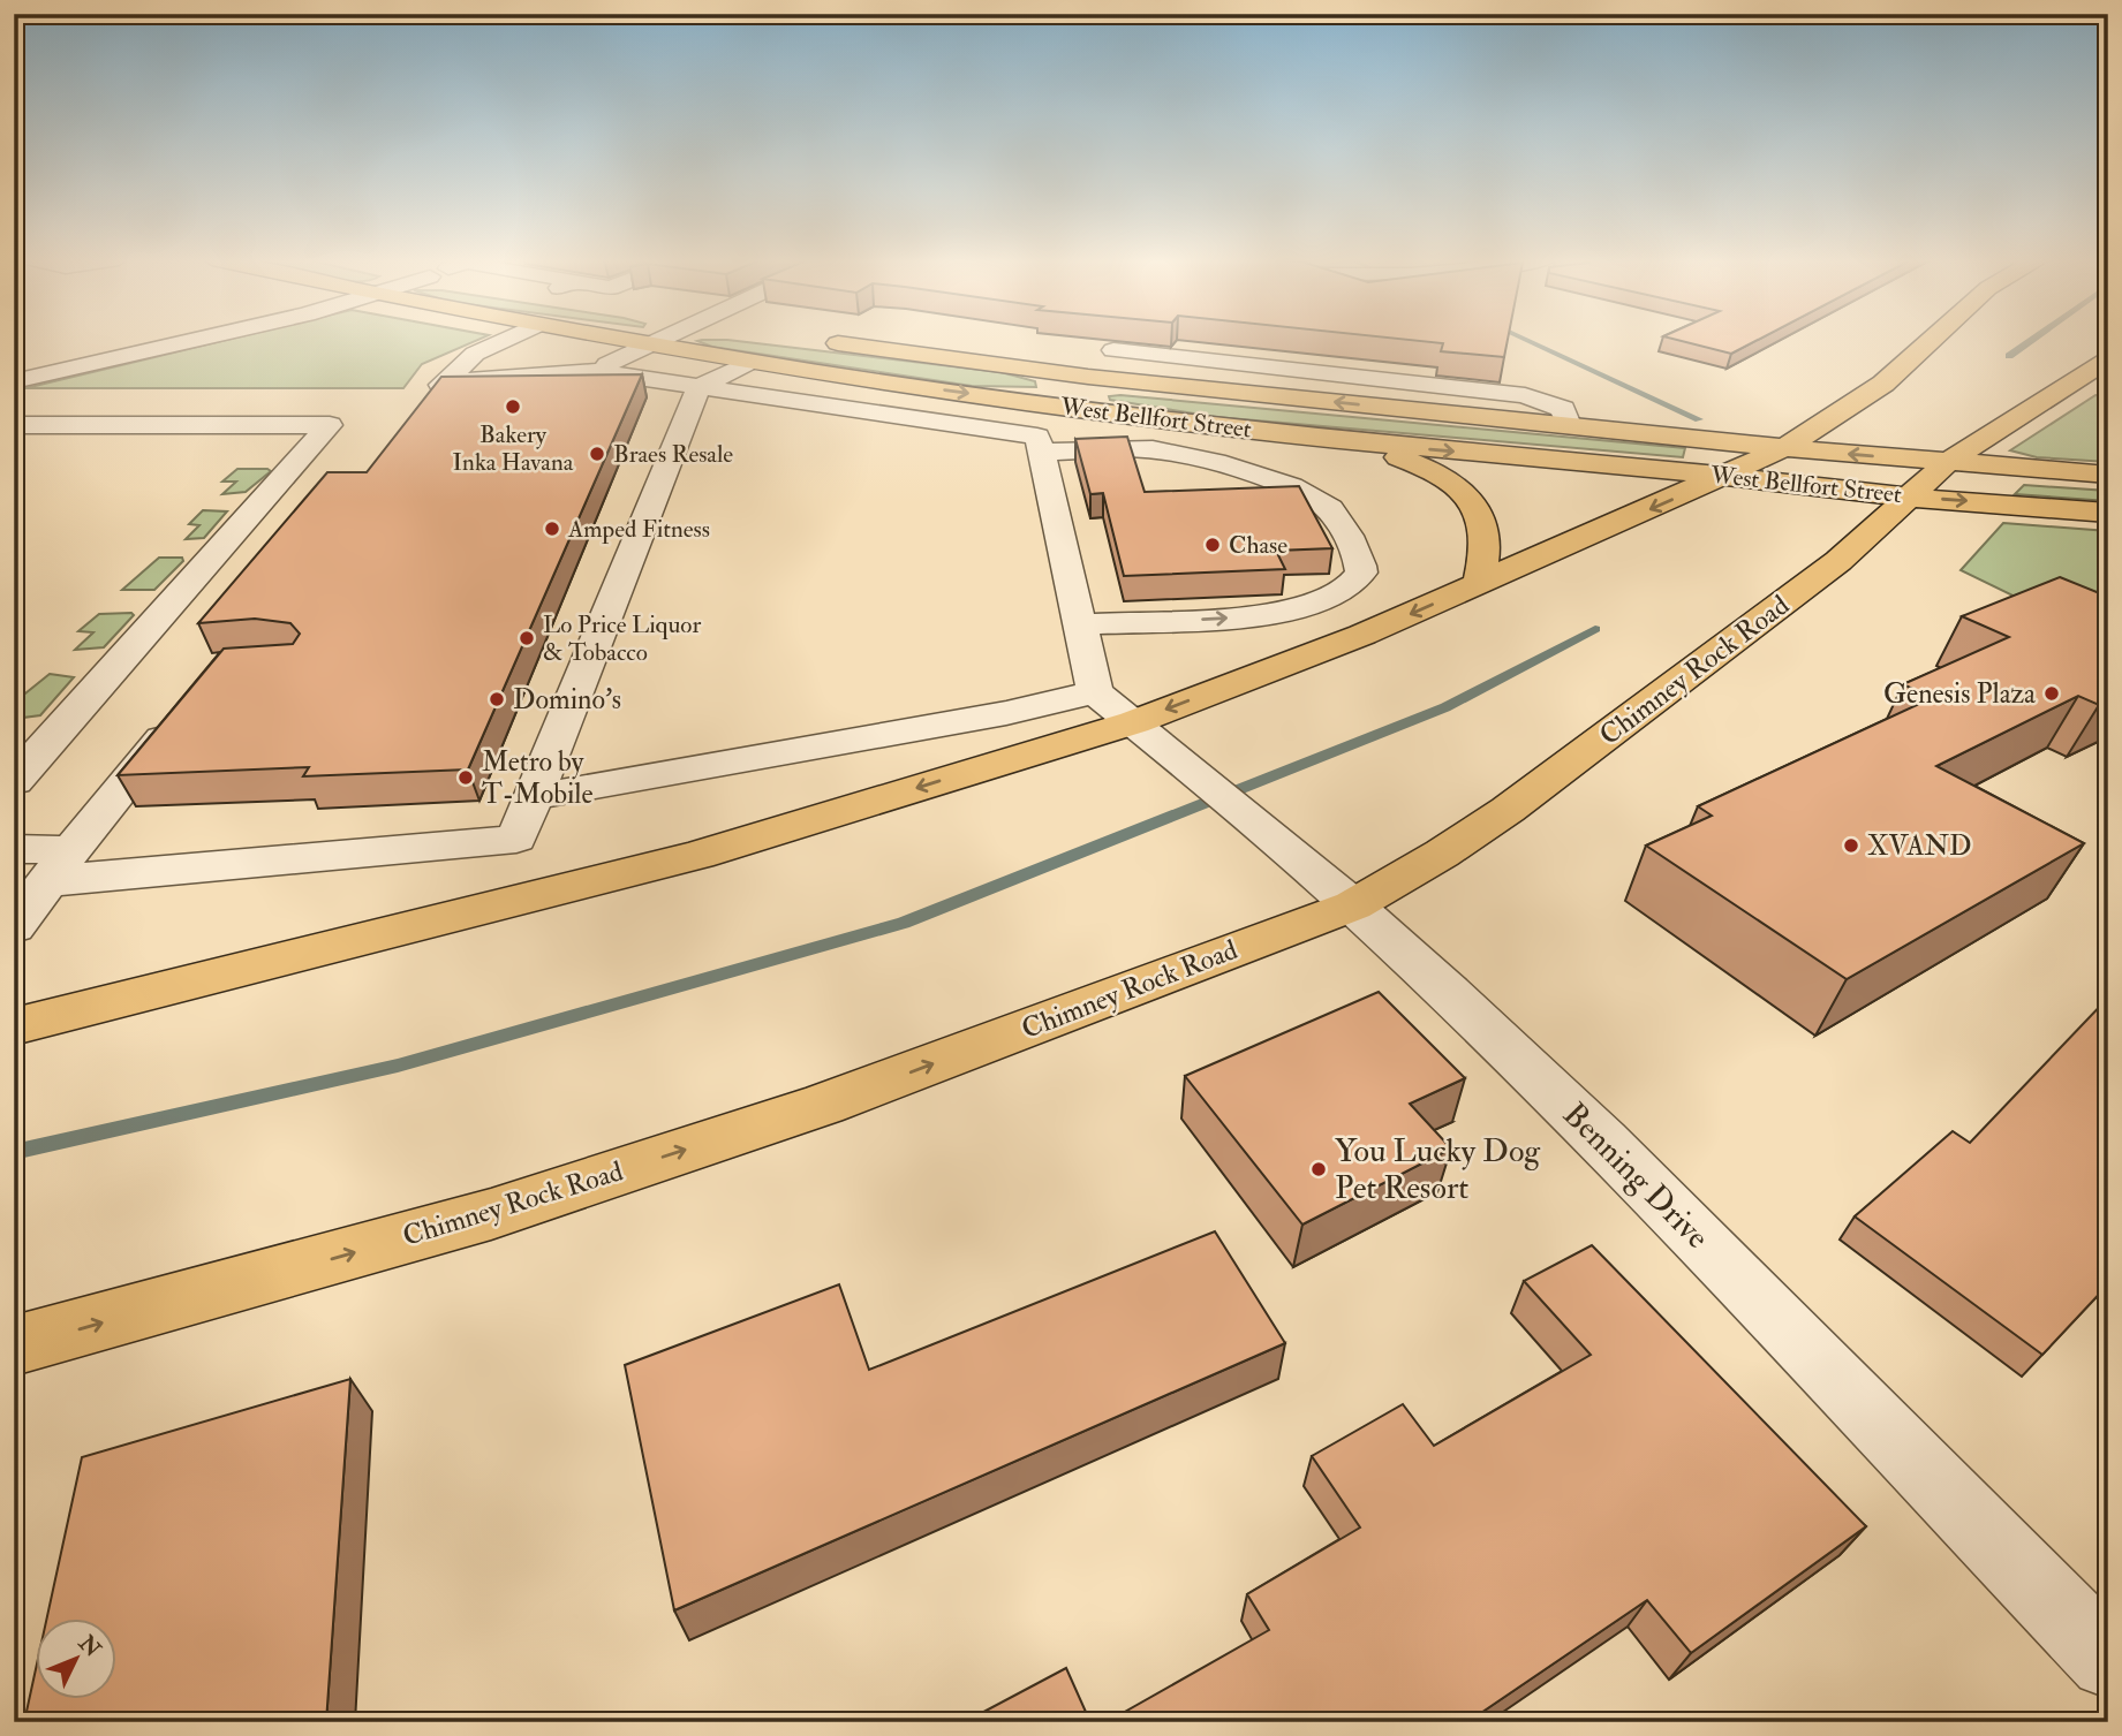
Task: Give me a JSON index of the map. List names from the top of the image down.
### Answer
{
  "streets": {
    "main road": ["West Bellfort Street", "Chimney Rock Road"],
    "street": ["Benning Drive"]
  },
  "crossings": [
    ["West Bellfort Street", "Chimney Rock Road"],
    ["Chimney Rock Road", "Benning Drive"]
  ],
  "places": [
    "Bakery Inka Havana",
    "Braes Resale",
    "Amped Fitness",
    "Chase",
    "Lo Price Liquor & Tobacco",
    "Genesis Plaza",
    "Domino's",
    "Metro by T-Mobile",
    "XVAND",
    "You Lucky Dog Pet Resort"
  ],
  "north": "top right"
}
